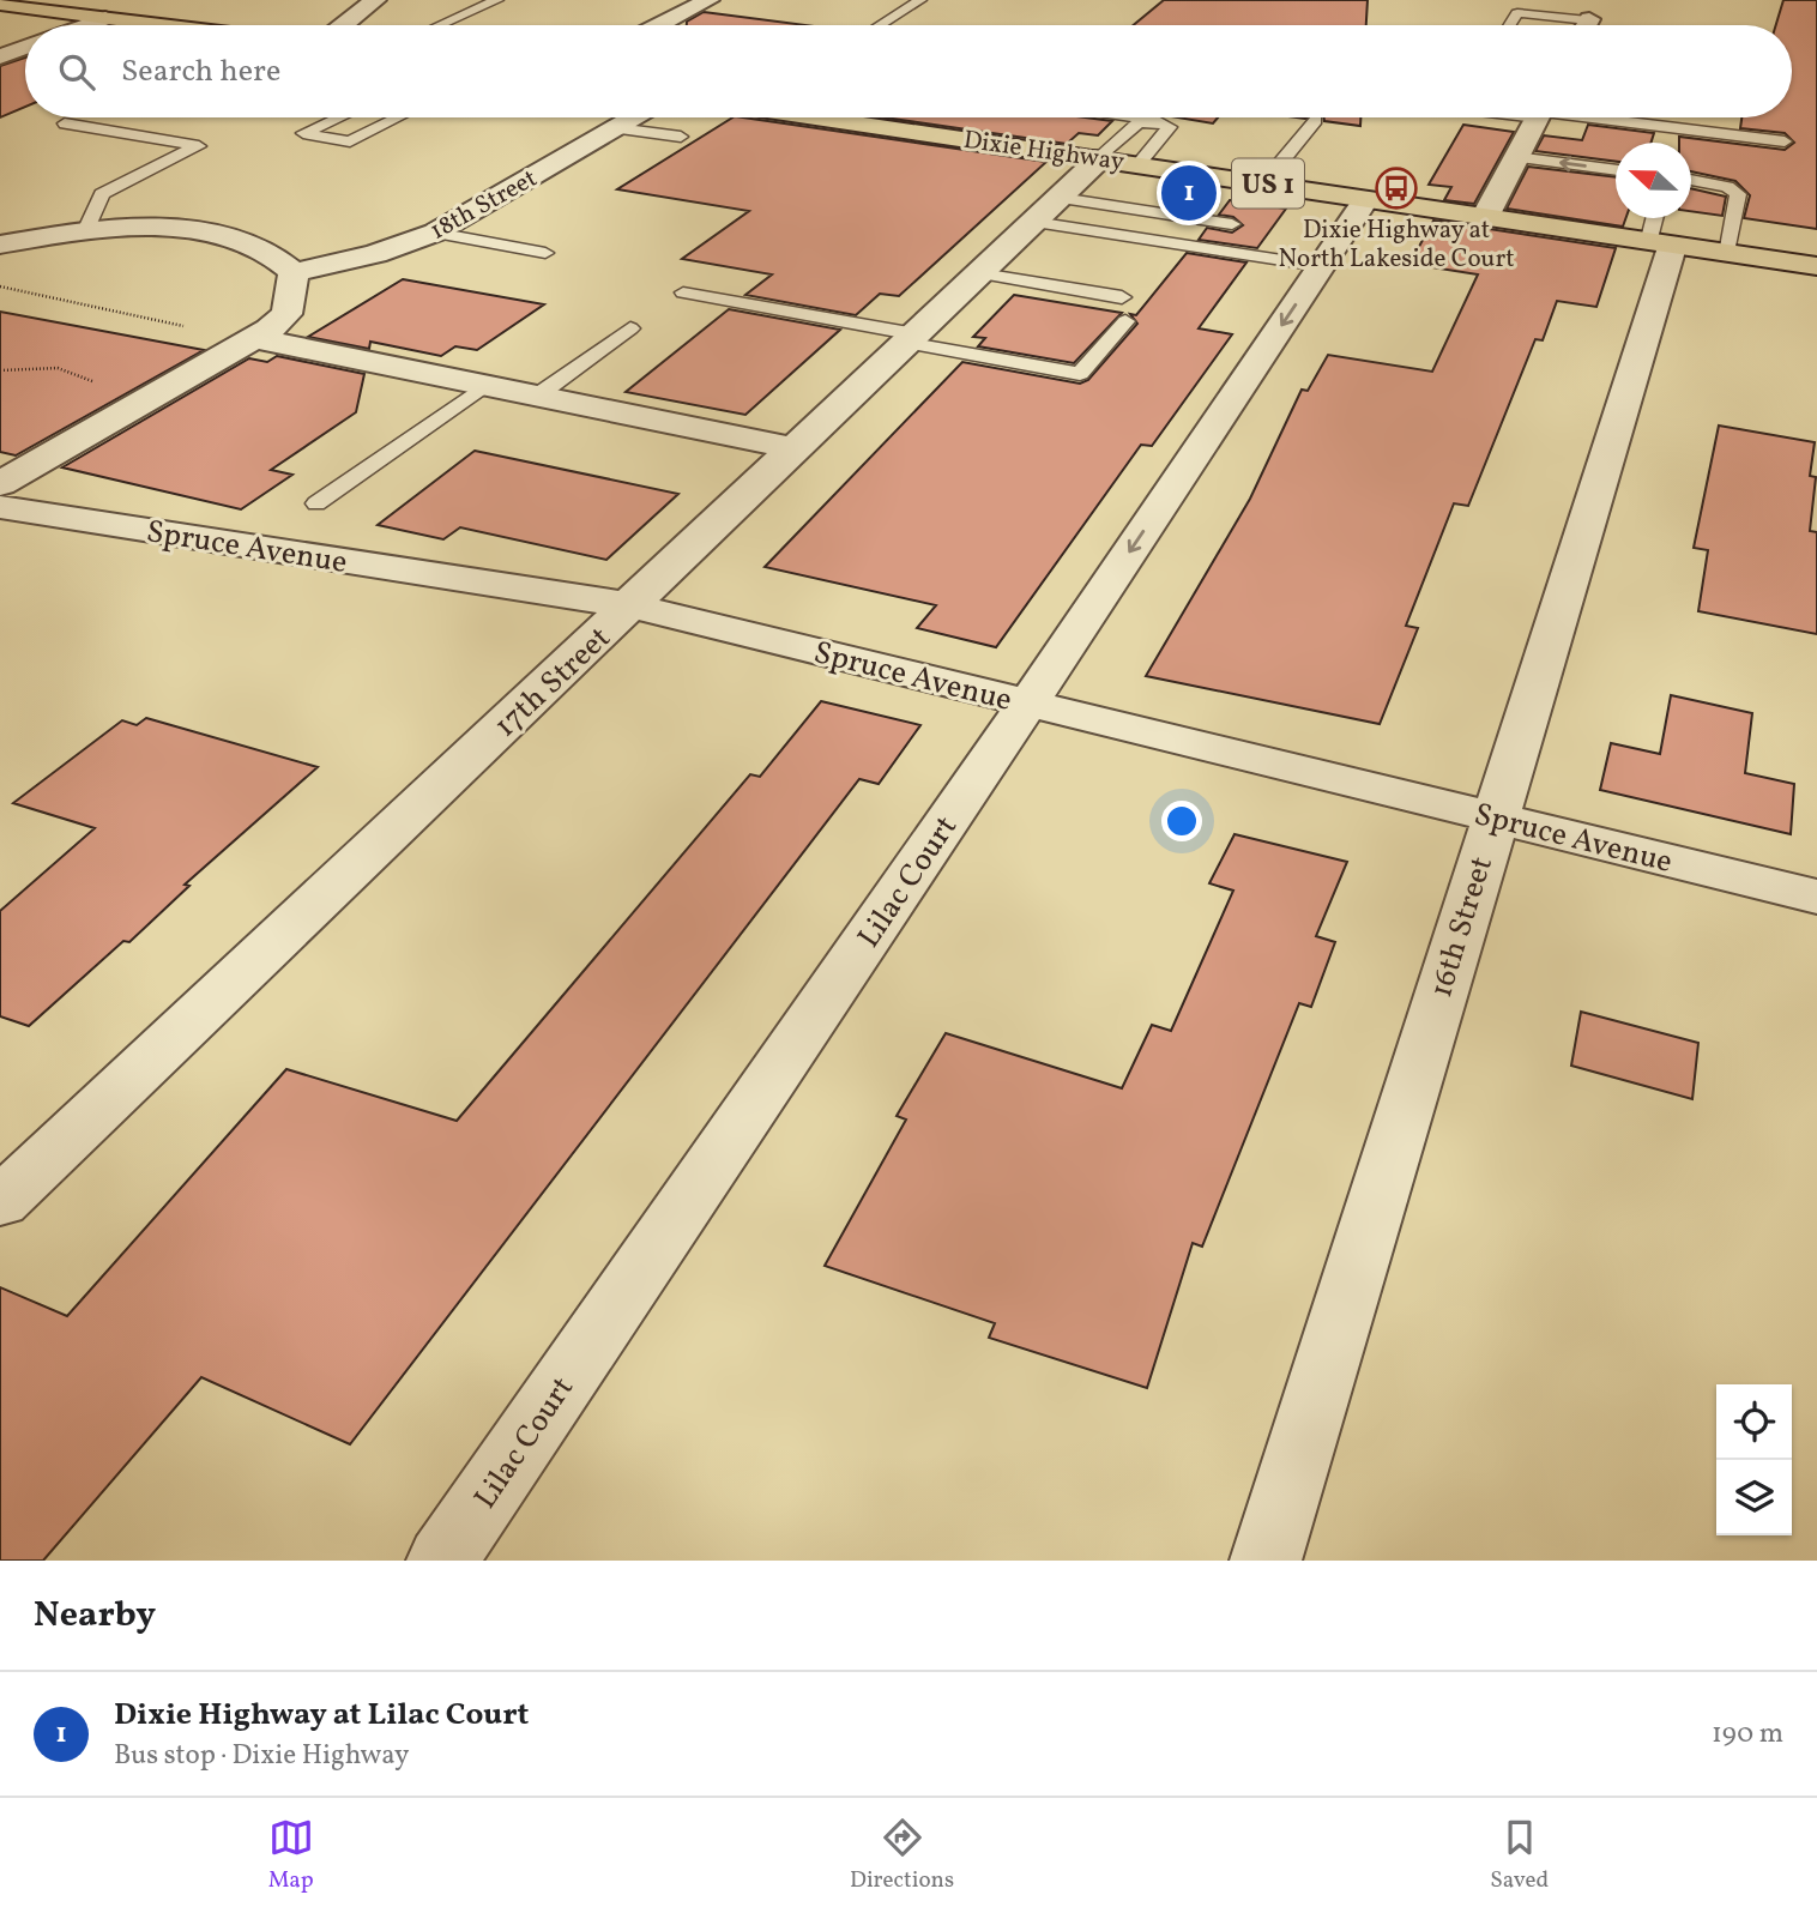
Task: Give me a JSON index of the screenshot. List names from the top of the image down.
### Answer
{
  "streets": {
    "main road": ["Dixie Highway", "US 1"],
    "street": [
      "18th Street",
      "Spruce Avenue",
      "17th Street",
      "Lilac Court",
      "16th Street"
    ]
  },
  "crossings": [
    ["Dixie Highway", "17th Street"],
    ["Dixie Highway", "Lilac Court"],
    ["Dixie Highway", "16th Street"],
    ["Spruce Avenue", "17th Street"],
    ["Spruce Avenue", "Lilac Court"],
    ["Spruce Avenue", "16th Street"]
  ],
  "places": {
    "bus stop": ["Dixie Highway at North Lakeside Court"]
  },
  "north": "left",
  "page": {
    "search": "Search here",
    "pins": "1",
    "heading": "Nearby",
    "list": [
      {
        "mark": "1",
        "name": "Dixie Highway at Lilac Court",
        "note": "Bus stop · Dixie Highway",
        "value": "190 m"
      }
    ],
    "nav": ["Map", "Directions", "Saved"]
  }
}
